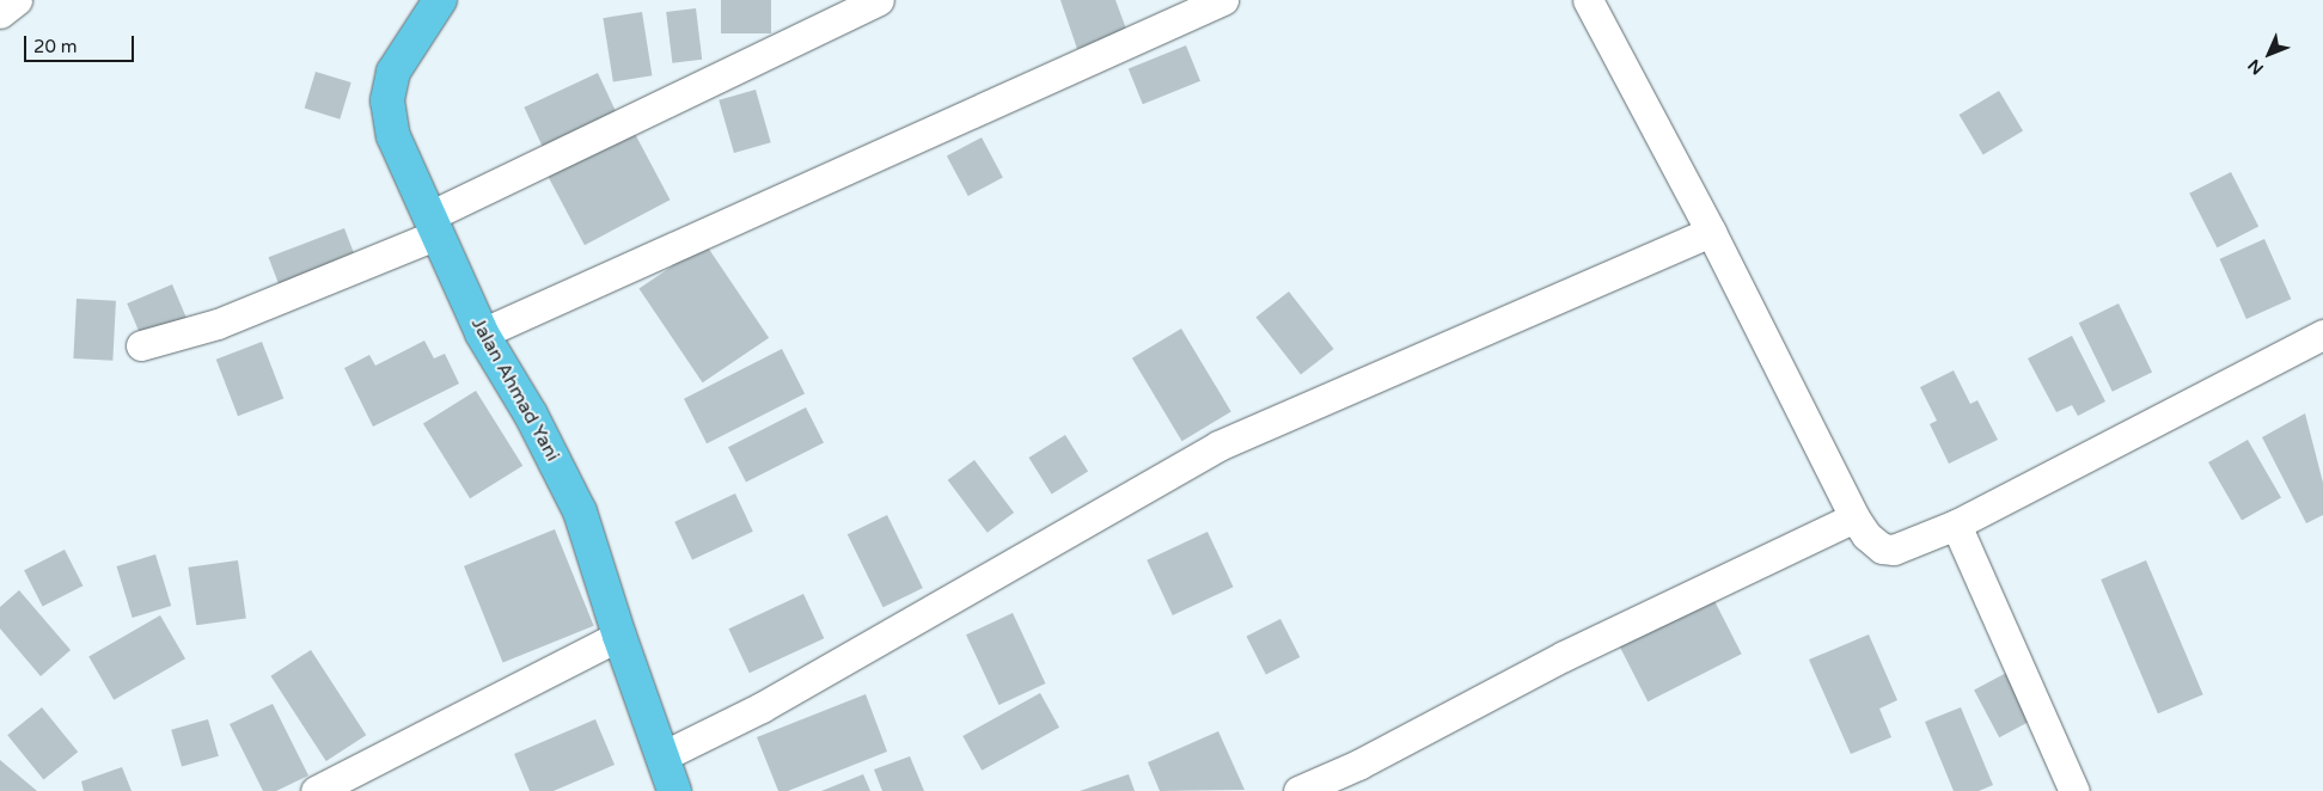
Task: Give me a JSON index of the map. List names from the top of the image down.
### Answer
{
  "streets": {
    "highway": ["Jalan Ahmad Yani"]
  },
  "scale_bar": "20 m",
  "north": "bottom left"
}
